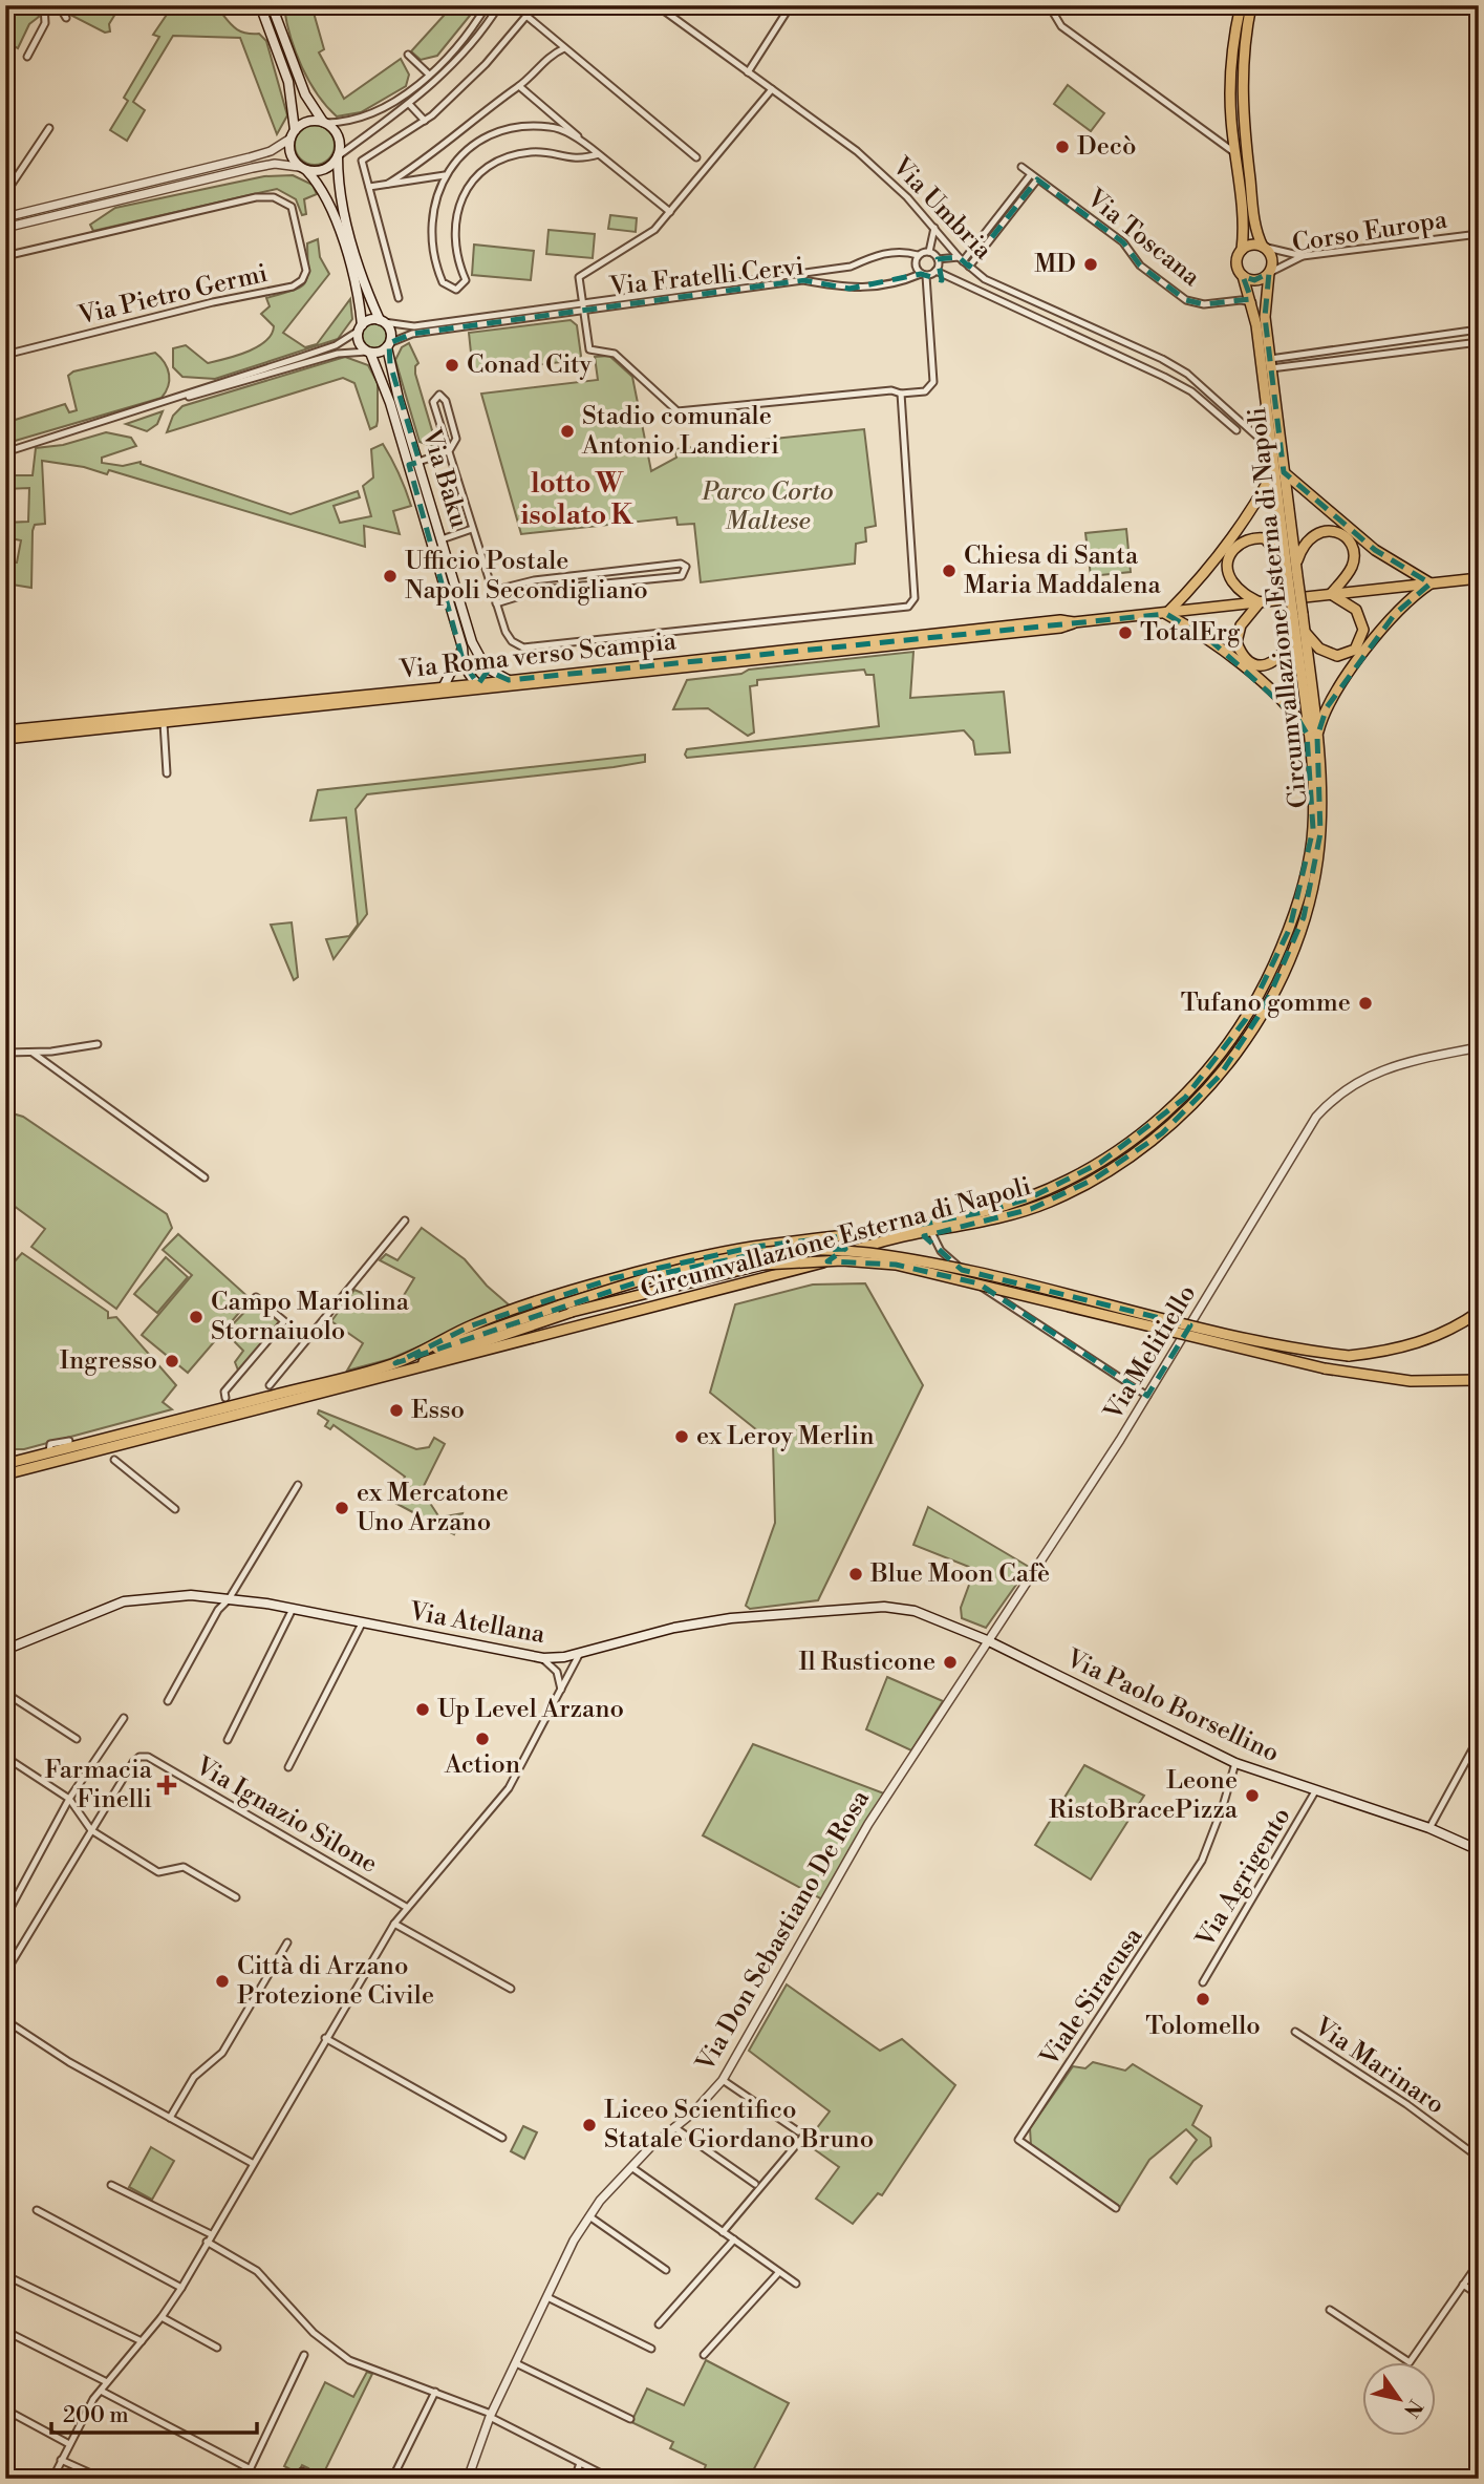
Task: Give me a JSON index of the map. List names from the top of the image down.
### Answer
{
  "streets": {
    "main road": [
      "Via Baku",
      "Circumvallazione Esterna di Napoli",
      "Via Roma verso Scampia",
      "Via Atellana",
      "Via Paolo Borsellino"
    ],
    "street": [
      "Via Umbria",
      "Corso Europa",
      "Via Toscana",
      "Via Fratelli Cervi",
      "Via Pietro Germi",
      "Via Melitiello",
      "Via Ignazio Silone",
      "Via Agrigento",
      "Via Don Sebastiano De Rosa",
      "Viale Siracusa",
      "Via Marinaro"
    ]
  },
  "crossings": [
    ["Via Umbria", "Via Fratelli Cervi"],
    ["Via Umbria", "Circumvallazione Esterna di Napoli"],
    ["Corso Europa", "Circumvallazione Esterna di Napoli"],
    ["Via Toscana", "Circumvallazione Esterna di Napoli"],
    ["Via Fratelli Cervi", "Via Baku"],
    ["Via Baku", "Via Roma verso Scampia"],
    ["Via Melitiello", "Via Atellana"],
    ["Via Melitiello", "Via Paolo Borsellino"],
    ["Via Melitiello", "Via Don Sebastiano De Rosa"],
    ["Via Atellana", "Via Paolo Borsellino"],
    ["Via Atellana", "Via Don Sebastiano De Rosa"],
    ["Via Paolo Borsellino", "Via Agrigento"],
    ["Via Paolo Borsellino", "Via Don Sebastiano De Rosa"],
    ["Via Paolo Borsellino", "Viale Siracusa"]
  ],
  "districts": ["lotto W isolato K"],
  "parks": ["Parco Corto Maltese"],
  "places": {
    "other": [
      "Decò",
      "MD",
      "Conad City",
      "Stadio comunale Antonio Landieri",
      "Chiesa di Santa Maria Maddalena",
      "Ufficio Postale Napoli Secondigliano",
      "TotalErg",
      "Tufano gomme",
      "Campo Mariolina Stornaiuolo",
      "Ingresso",
      "Esso",
      "ex Leroy Merlin",
      "ex Mercatone Uno Arzano",
      "Blue Moon Cafè",
      "Il Rusticone",
      "Up Level Arzano",
      "Action",
      "Leone RistoBracePizza",
      "Città di Arzano Protezione Civile",
      "Tolomello",
      "Liceo Scientifico Statale Giordano Bruno"
    ],
    "health": ["Farmacia Finelli"]
  },
  "scale_bar": "200 m",
  "north": "bottom right"
}
